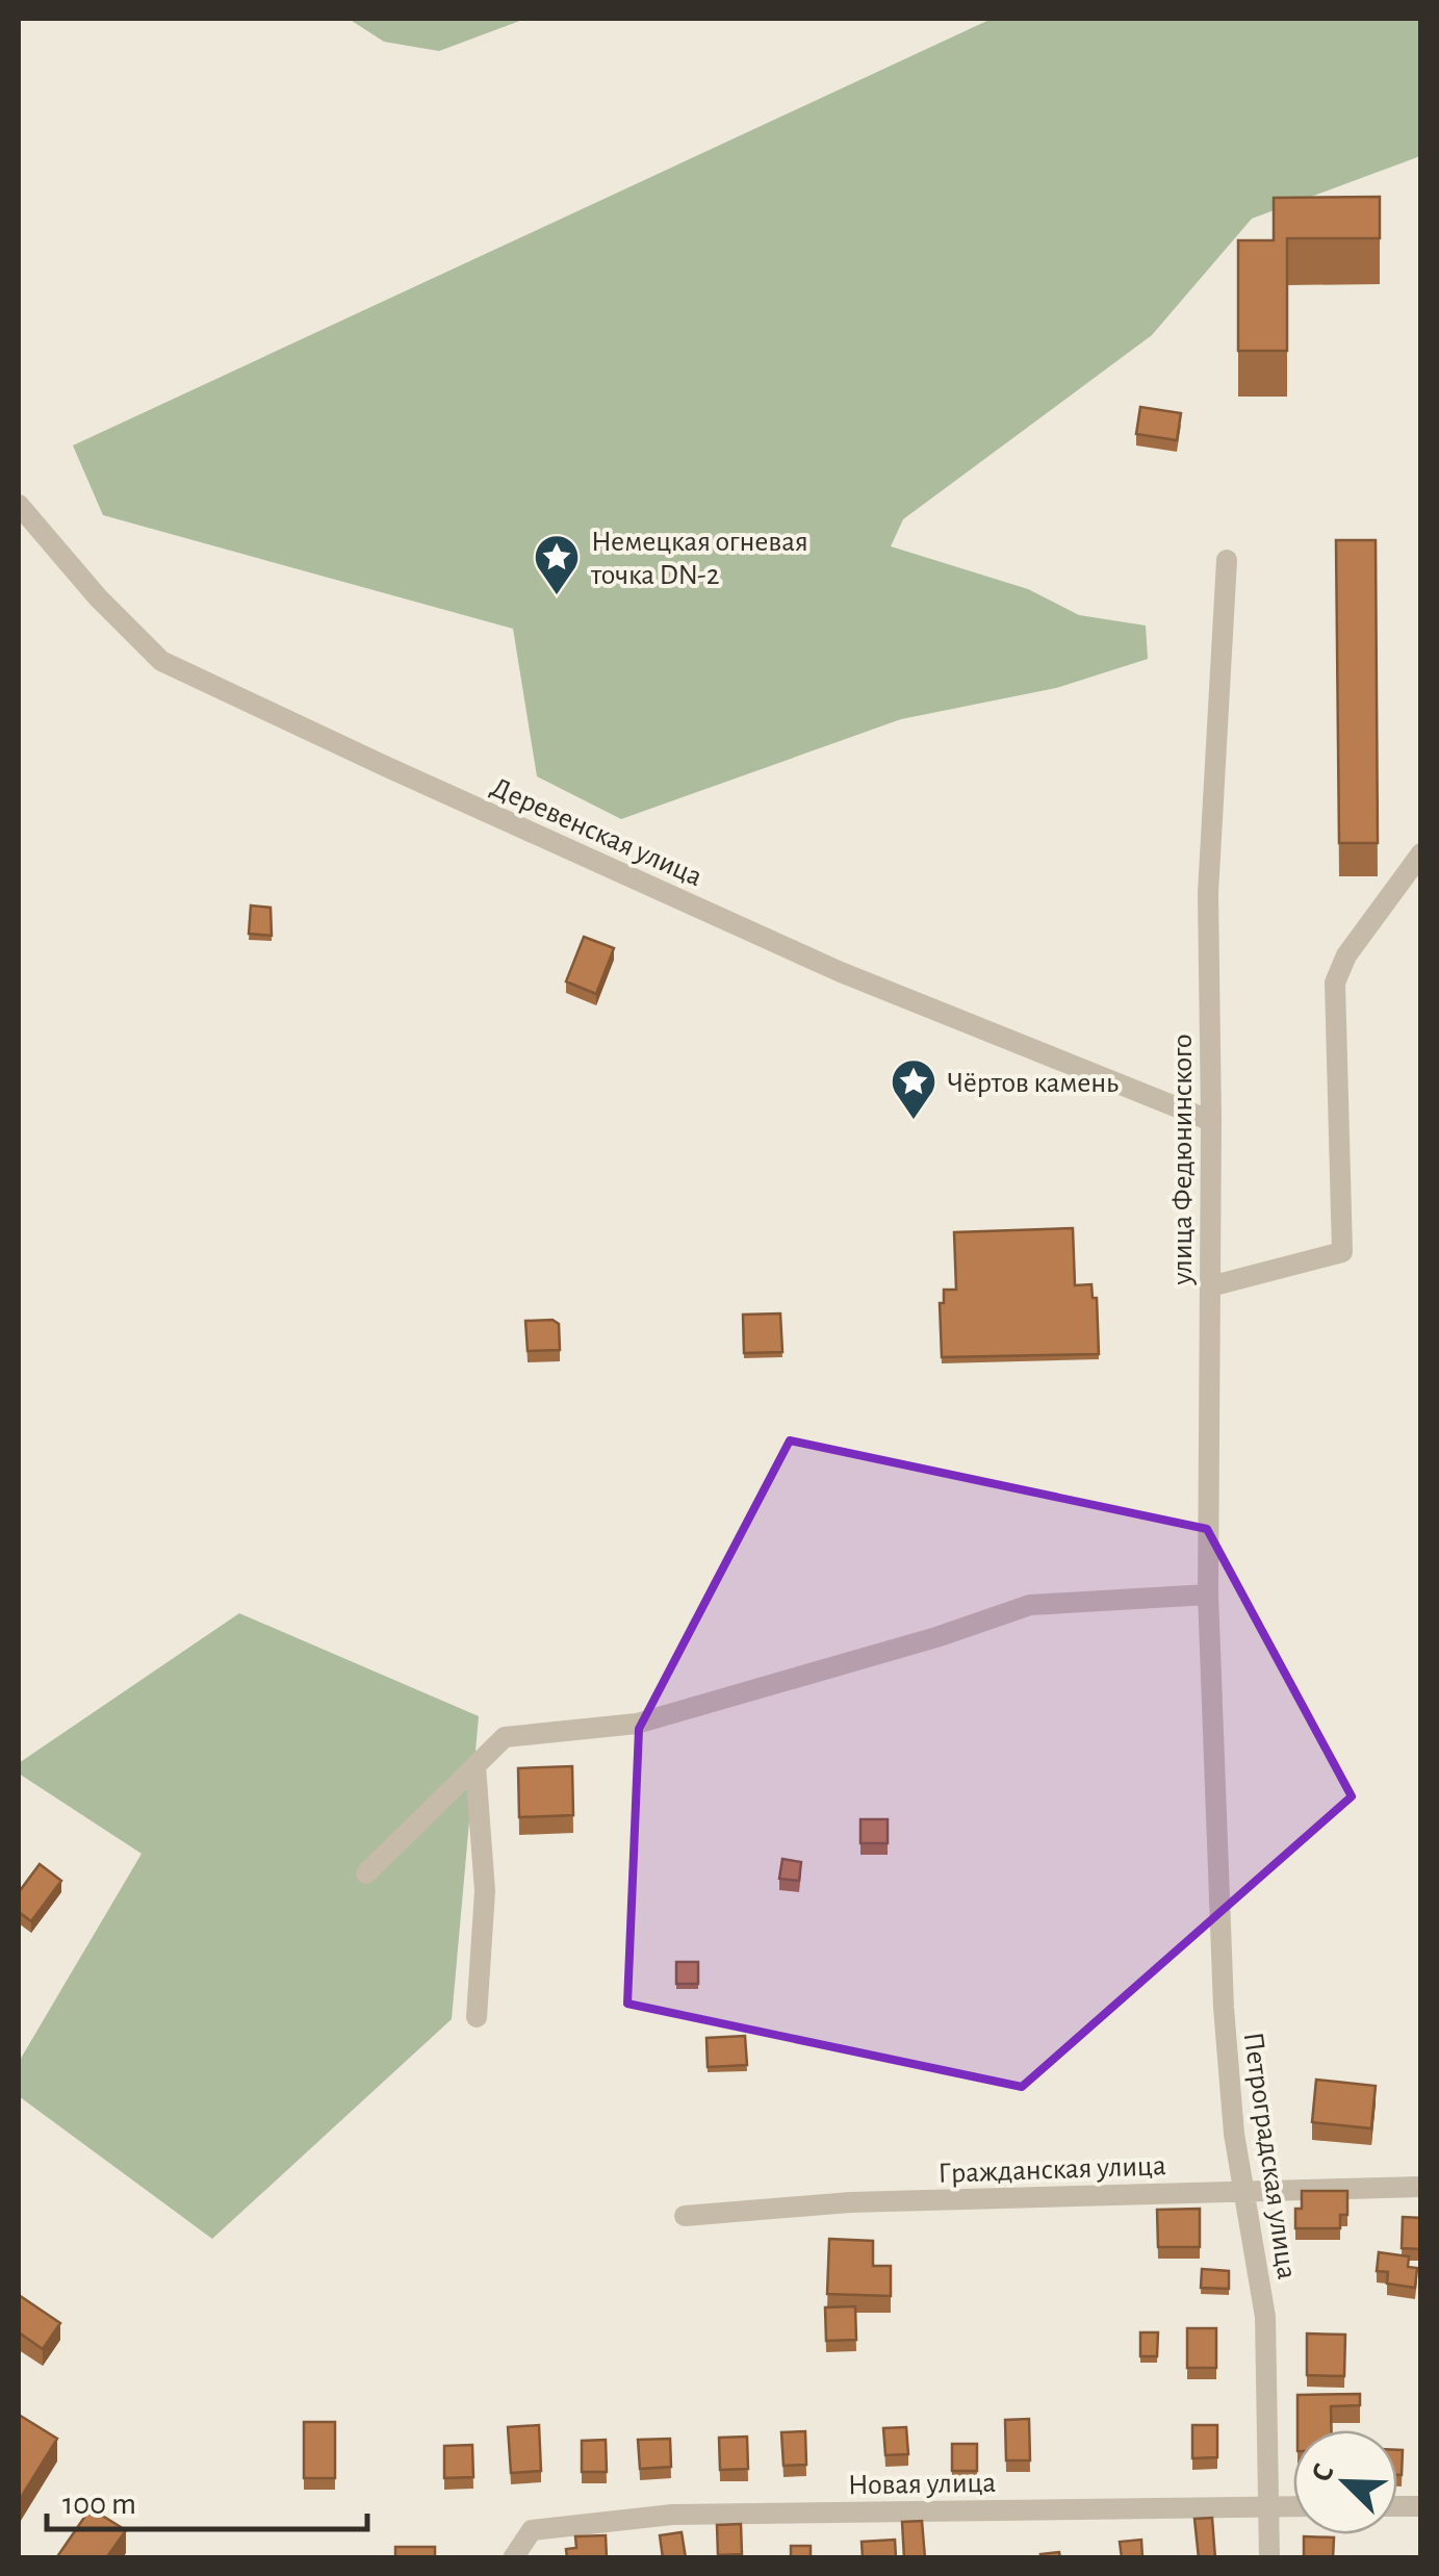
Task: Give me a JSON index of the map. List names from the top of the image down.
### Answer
{
  "streets": {
    "street": [
      "Деревенская улица",
      "улица Федюнинского",
      "Петроградская улица",
      "Гражданская улица",
      "Новая улица"
    ]
  },
  "crossings": [
    ["Деревенская улица", "улица Федюнинского"],
    ["улица Федюнинского", "Петроградская улица"],
    ["Петроградская улица", "Гражданская улица"],
    ["Петроградская улица", "Новая улица"]
  ],
  "places": {
    "place": ["Немецкая огневая точка DN-2", "Чёртов камень"]
  },
  "scale_bar": "100 m",
  "north": "top left"
}
